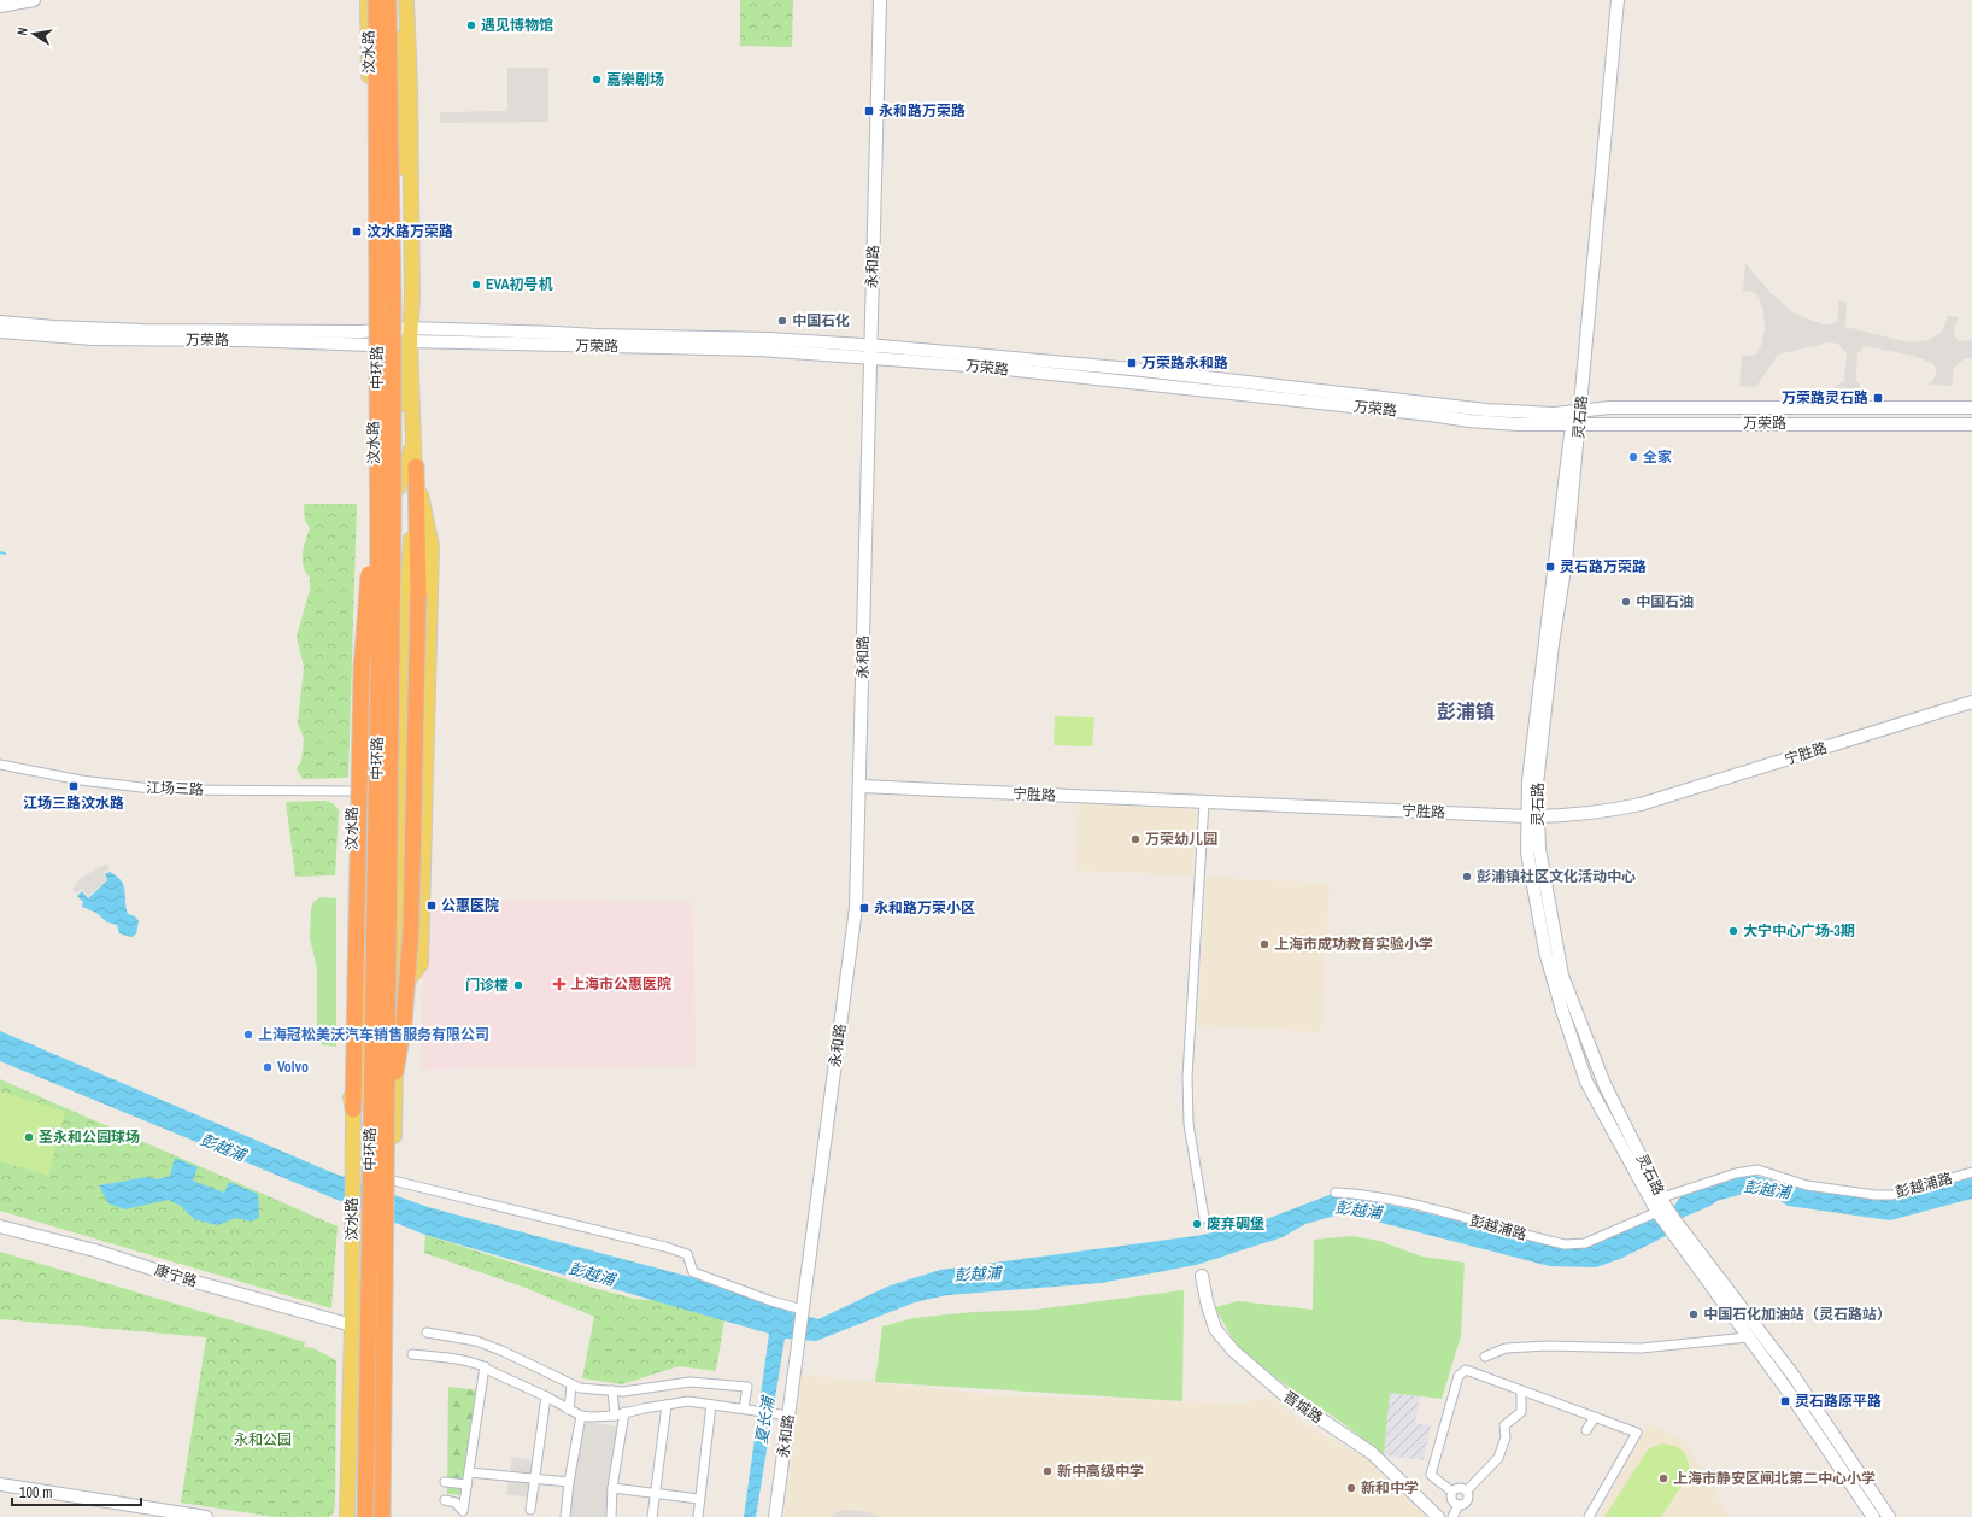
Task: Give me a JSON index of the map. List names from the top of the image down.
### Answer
{
  "streets": {
    "highway": ["中环路"],
    "main road": [
      "汶水路",
      "永和路",
      "万荣路",
      "灵石路",
      "宁胜路",
      "康宁路",
      "晋城路"
    ],
    "street": ["江场三路", "彭越浦路"]
  },
  "crossings": [
    ["汶水路", "万荣路"],
    ["汶水路", "中环路"],
    ["汶水路", "江场三路"],
    ["汶水路", "康宁路"],
    ["永和路", "万荣路"],
    ["永和路", "宁胜路"],
    ["万荣路", "灵石路"],
    ["灵石路", "宁胜路"],
    ["灵石路", "彭越浦路"]
  ],
  "districts": ["彭浦镇"],
  "water": ["彭越浦", "夏长浦"],
  "parks": ["永和公园"],
  "places": {
    "other": [
      "遇见博物馆",
      "嘉樂剧场",
      "EVA初号机",
      "中国石化",
      "全家",
      "中国石油",
      "万荣幼儿园",
      "彭浦镇社区文化活动中心",
      "大宁中心广场-3期",
      "上海市成功教育实验小学",
      "门诊楼",
      "上海冠松美沃汽车销售服务有限公司",
      "Volvo",
      "圣永和公园球场",
      "废弃碉堡",
      "中国石化加油站（灵石路站）",
      "新中高级中学",
      "上海市静安区闸北第二中心小学",
      "新和中学"
    ],
    "transit": [
      "永和路万荣路",
      "汶水路万荣路",
      "万荣路永和路",
      "万荣路灵石路",
      "灵石路万荣路",
      "江场三路汶水路",
      "公惠医院",
      "永和路万荣小区",
      "灵石路原平路"
    ],
    "health": ["上海市公惠医院"]
  },
  "scale_bar": "100 m",
  "north": "left"
}
